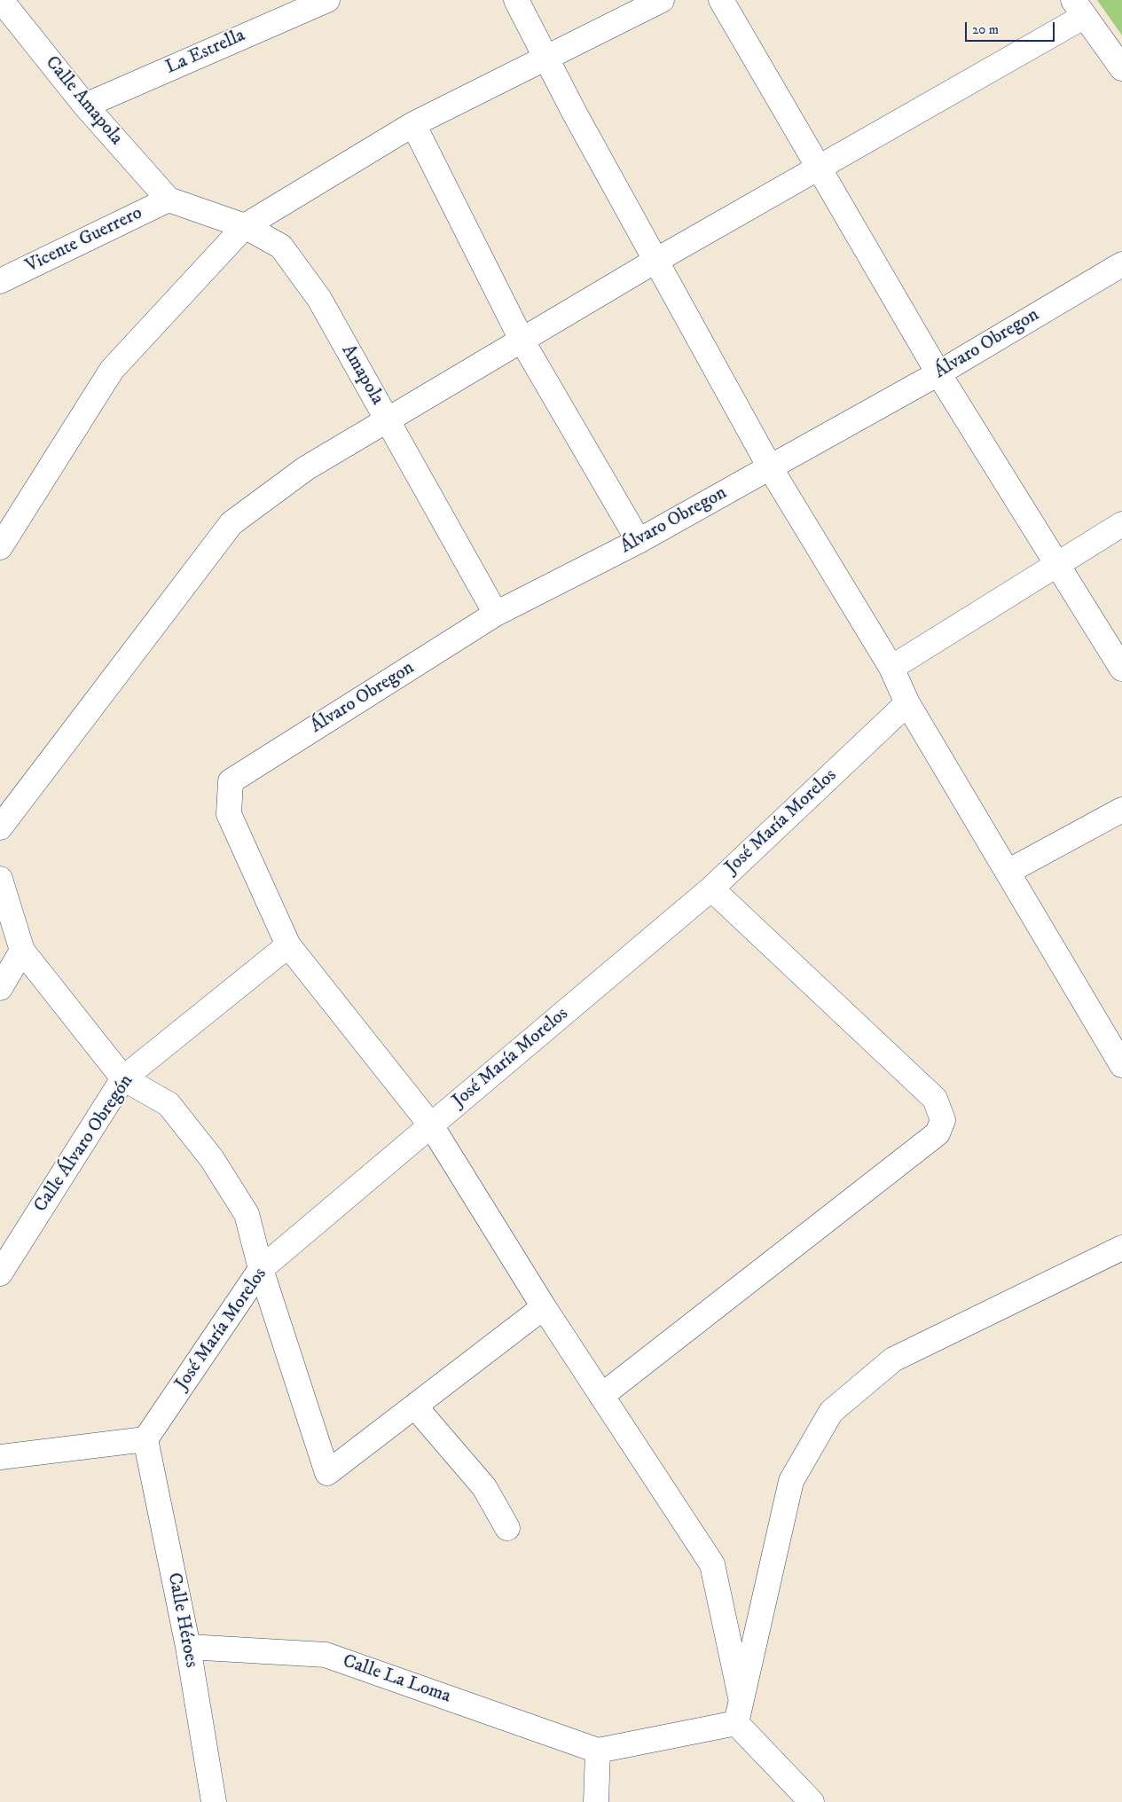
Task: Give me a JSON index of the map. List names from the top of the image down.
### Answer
{
  "streets": {
    "street": [
      "La Estrella",
      "Calle Amapola",
      "Vicente Guerrero",
      "Álvaro Obregon",
      "Amapola",
      "José María Morelos",
      "Calle Álvaro Obregón",
      "Calle Héroes",
      "Calle La Loma"
    ]
  },
  "crossings": [
    ["La Estrella", "Calle Amapola"],
    ["Calle Amapola", "Vicente Guerrero"],
    ["Calle Amapola", "Amapola"],
    ["Vicente Guerrero", "Amapola"],
    ["Álvaro Obregon", "Amapola"],
    ["Álvaro Obregon", "Calle Álvaro Obregón"],
    ["José María Morelos", "Calle Héroes"],
    ["Calle Héroes", "Calle La Loma"]
  ],
  "scale_bar": "20 m"
}
